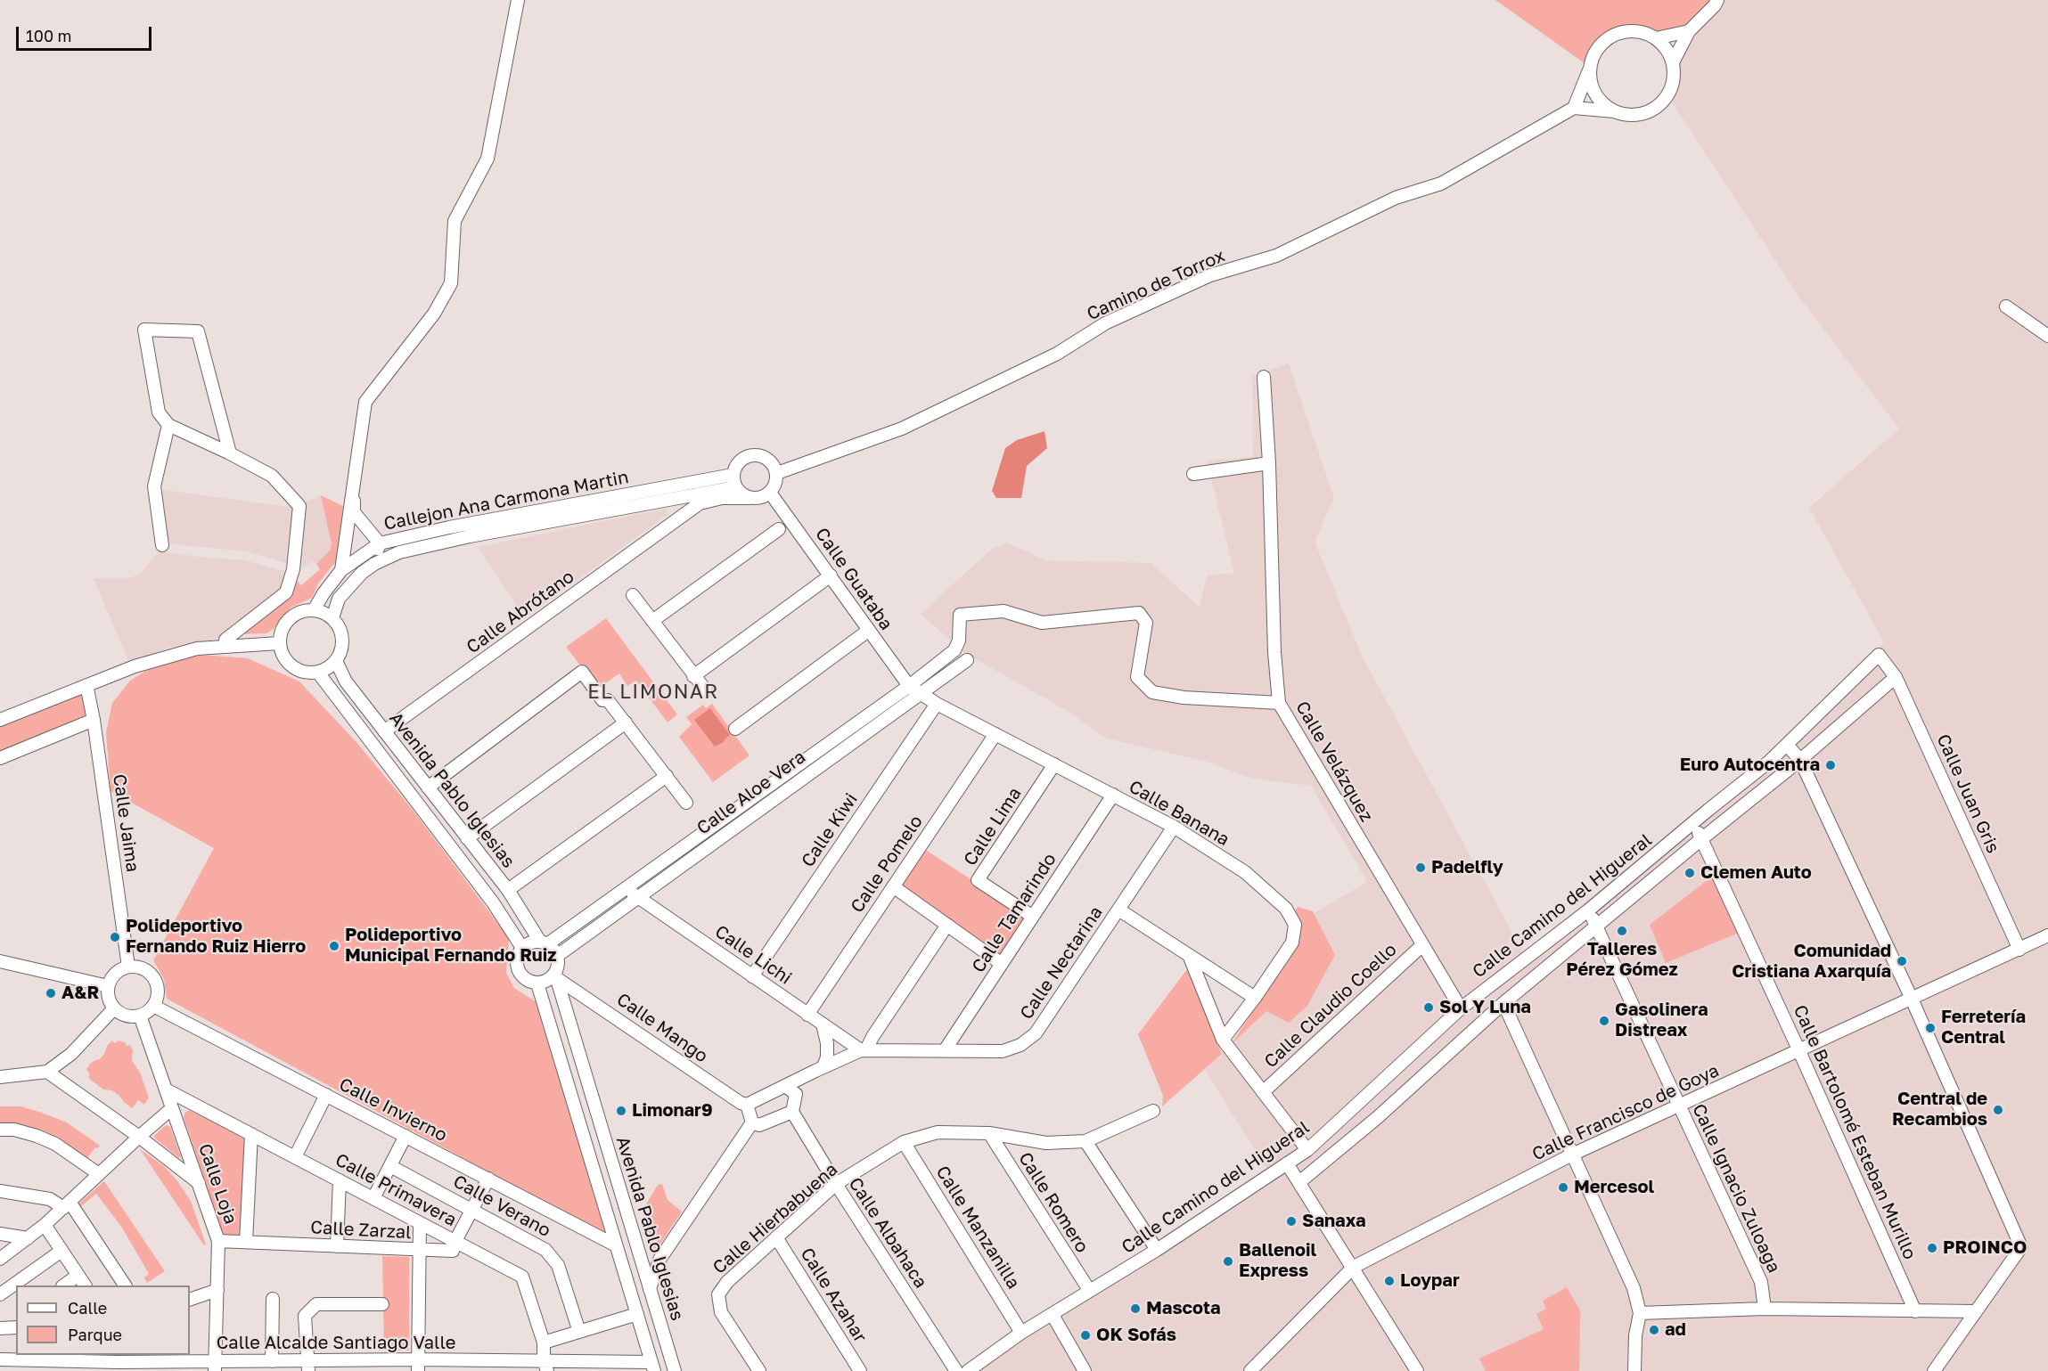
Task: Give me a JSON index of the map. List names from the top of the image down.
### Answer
{
  "streets": {
    "street": [
      "Camino de Torrox",
      "Callejon Ana Carmona Martin",
      "Calle Guataba",
      "Calle Abrótano",
      "Calle Velázquez",
      "Avenida Pablo Iglesias",
      "Calle Aloe Vera",
      "Calle Juan Gris",
      "Calle Banana",
      "Calle Jaima",
      "Calle Lima",
      "Calle Kiwi",
      "Calle Pomelo",
      "Calle Camino del Higueral",
      "Calle Tamarindo",
      "Calle Lichi",
      "Calle Nectarina",
      "Calle Claudio Coello",
      "Calle Mango",
      "Calle Invierno",
      "Calle Francisco de Goya",
      "Calle Bartolomé Esteban Murillo",
      "Calle Loja",
      "Calle Ignacio Zuloaga",
      "Calle Primavera",
      "Calle Romero",
      "Calle Verano",
      "Calle Hierbabuena",
      "Calle Manzanilla",
      "Calle Zarzal",
      "Calle Albahaca",
      "Calle Azahar",
      "Calle Alcalde Santiago Valle"
    ]
  },
  "crossings": [
    ["Camino de Torrox", "Callejon Ana Carmona Martin"],
    ["Camino de Torrox", "Calle Guataba"],
    ["Camino de Torrox", "Calle Abrótano"],
    ["Callejon Ana Carmona Martin", "Calle Guataba"],
    ["Callejon Ana Carmona Martin", "Calle Abrótano"],
    ["Callejon Ana Carmona Martin", "Avenida Pablo Iglesias"],
    ["Calle Guataba", "Calle Abrótano"],
    ["Calle Guataba", "Calle Aloe Vera"],
    ["Calle Guataba", "Calle Banana"],
    ["Calle Abrótano", "Avenida Pablo Iglesias"],
    ["Calle Velázquez", "Calle Aloe Vera"],
    ["Calle Velázquez", "Calle Camino del Higueral"],
    ["Calle Velázquez", "Calle Claudio Coello"],
    ["Avenida Pablo Iglesias", "Calle Aloe Vera"],
    ["Avenida Pablo Iglesias", "Calle Mango"],
    ["Avenida Pablo Iglesias", "Calle Invierno"],
    ["Avenida Pablo Iglesias", "Calle Alcalde Santiago Valle"],
    ["Calle Aloe Vera", "Calle Banana"],
    ["Calle Aloe Vera", "Calle Lichi"],
    ["Calle Aloe Vera", "Calle Mango"],
    ["Calle Juan Gris", "Calle Camino del Higueral"],
    ["Calle Juan Gris", "Calle Francisco de Goya"],
    ["Calle Banana", "Calle Lima"],
    ["Calle Banana", "Calle Kiwi"],
    ["Calle Banana", "Calle Pomelo"],
    ["Calle Banana", "Calle Tamarindo"],
    ["Calle Banana", "Calle Nectarina"],
    ["Calle Jaima", "Calle Invierno"],
    ["Calle Jaima", "Calle Loja"],
    ["Calle Lima", "Calle Tamarindo"],
    ["Calle Kiwi", "Calle Lichi"],
    ["Calle Pomelo", "Calle Lichi"],
    ["Calle Camino del Higueral", "Calle Bartolomé Esteban Murillo"],
    ["Calle Camino del Higueral", "Calle Ignacio Zuloaga"],
    ["Calle Camino del Higueral", "Calle Romero"],
    ["Calle Camino del Higueral", "Calle Manzanilla"],
    ["Calle Tamarindo", "Calle Nectarina"],
    ["Calle Lichi", "Calle Nectarina"],
    ["Calle Nectarina", "Calle Mango"],
    ["Calle Invierno", "Calle Loja"],
    ["Calle Francisco de Goya", "Calle Bartolomé Esteban Murillo"],
    ["Calle Francisco de Goya", "Calle Ignacio Zuloaga"],
    ["Calle Loja", "Calle Primavera"],
    ["Calle Loja", "Calle Zarzal"],
    ["Calle Loja", "Calle Alcalde Santiago Valle"],
    ["Calle Primavera", "Calle Zarzal"],
    ["Calle Primavera", "Calle Alcalde Santiago Valle"],
    ["Calle Romero", "Calle Hierbabuena"],
    ["Calle Hierbabuena", "Calle Manzanilla"],
    ["Calle Hierbabuena", "Calle Albahaca"],
    ["Calle Hierbabuena", "Calle Azahar"]
  ],
  "districts": ["EL LIMONAR"],
  "places": [
    "Euro Autocentra",
    "Padelfly",
    "Clemen Auto",
    "Talleres Pérez Gómez",
    "Polideportivo Fernando Ruiz Hierro",
    "Polideportivo Municipal Fernando Ruiz",
    "Comunidad Cristiana Axarquía",
    "A&R",
    "Sol Y Luna",
    "Gasolinera Distreax",
    "Ferretería Central",
    "Central de Recambios",
    "Limonar9",
    "Mercesol",
    "Sanaxa",
    "PROINCO",
    "Ballenoil Express",
    "Loypar",
    "Mascota",
    "ad",
    "OK Sofás"
  ],
  "legend": ["Calle", "Parque"],
  "scale_bar": "100 m"
}
